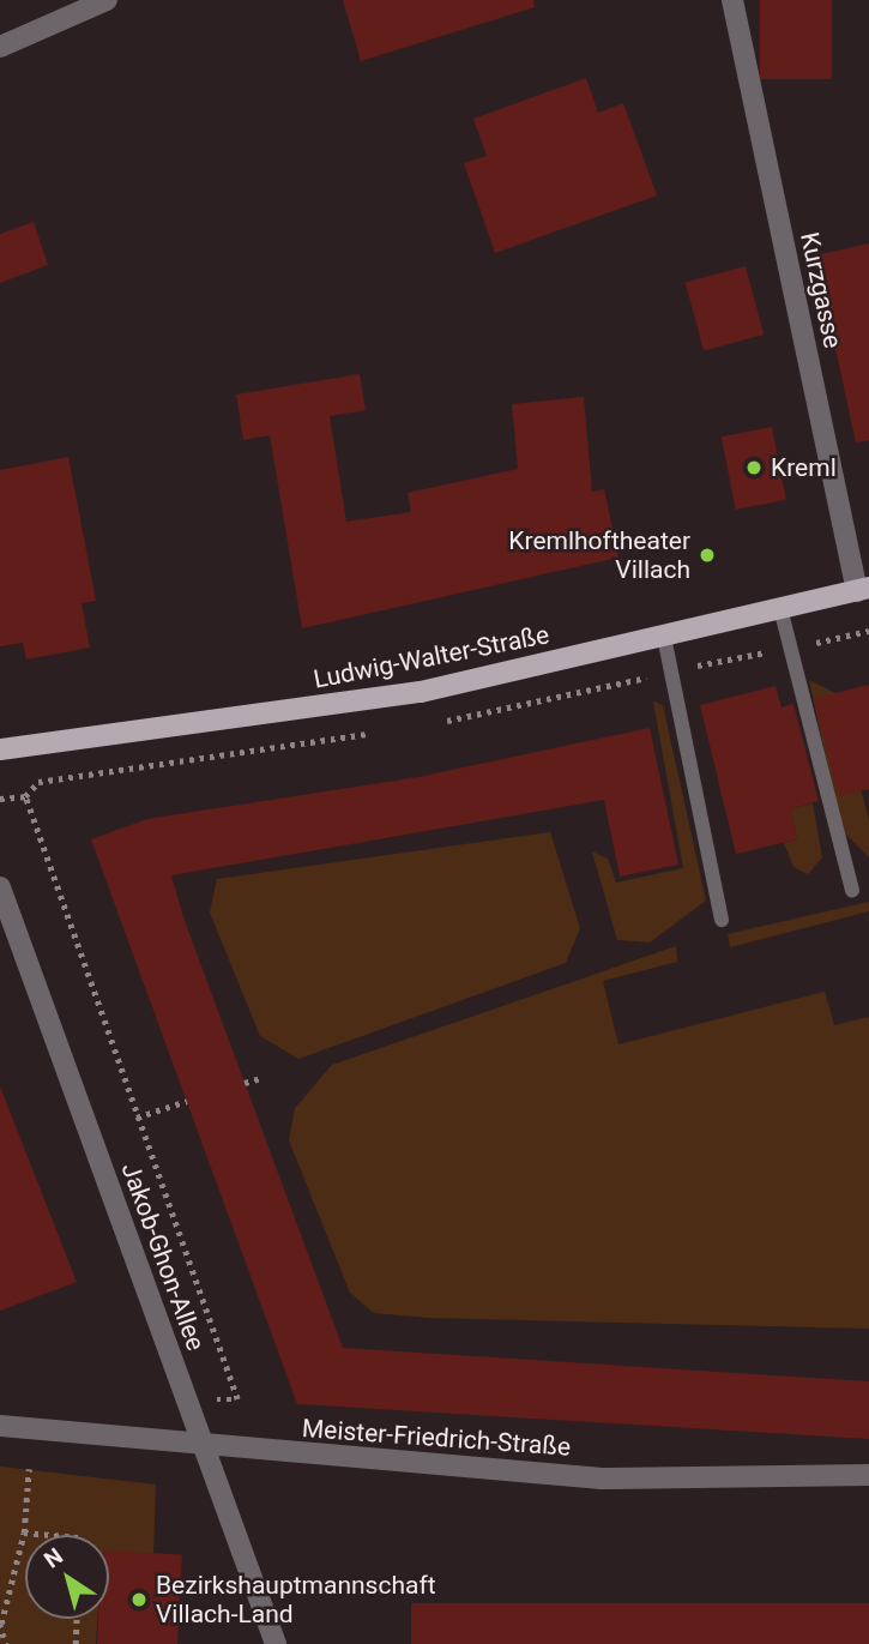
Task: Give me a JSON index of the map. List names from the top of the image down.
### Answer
{
  "streets": {
    "main road": ["Ludwig-Walter-Straße"],
    "street": ["Kurzgasse", "Jakob-Ghon-Allee", "Meister-Friedrich-Straße"]
  },
  "crossings": [
    ["Kurzgasse", "Ludwig-Walter-Straße"],
    ["Jakob-Ghon-Allee", "Meister-Friedrich-Straße"]
  ],
  "places": ["Kreml", "Kremlhoftheater Villach", "Bezirkshauptmannschaft Villach-Land"],
  "north": "top left"
}
